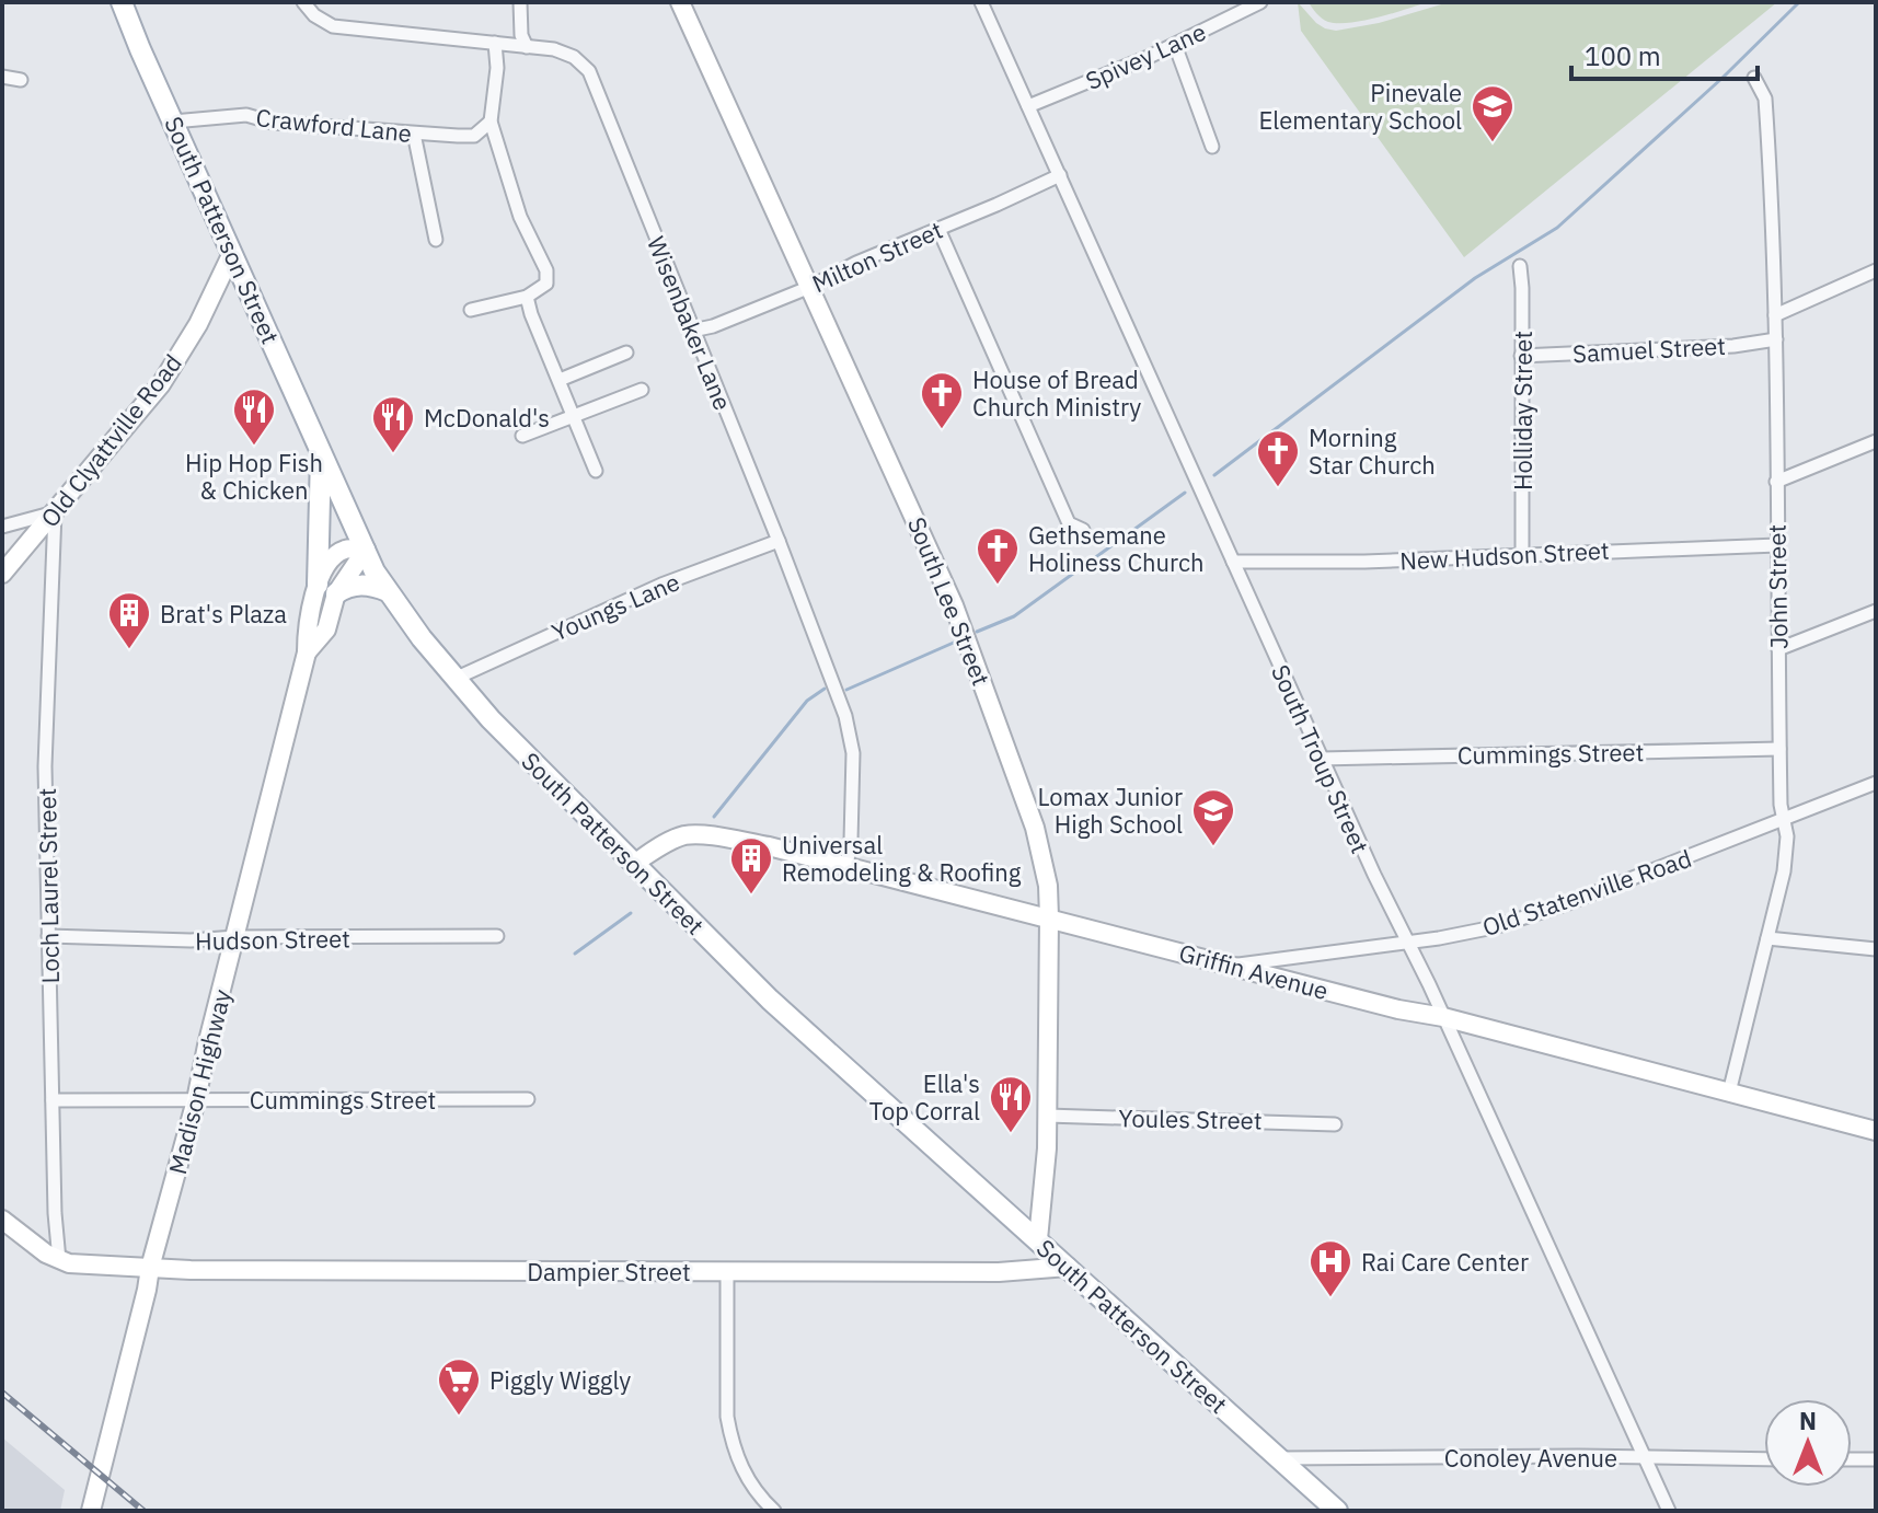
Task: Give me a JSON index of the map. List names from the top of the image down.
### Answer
{
  "streets": {
    "main road": [
      "South Patterson Street",
      "Old Clyattville Road",
      "South Lee Street",
      "Griffin Avenue",
      "Madison Highway",
      "Dampier Street"
    ],
    "street": [
      "Spivey Lane",
      "Crawford Lane",
      "Milton Street",
      "Wisenbaker Lane",
      "Samuel Street",
      "Holliday Street",
      "New Hudson Street",
      "John Street",
      "Youngs Lane",
      "Cummings Street",
      "South Troup Street",
      "Loch Laurel Street",
      "Old Statenville Road",
      "Hudson Street",
      "Youles Street",
      "Conoley Avenue"
    ]
  },
  "crossings": [
    ["Spivey Lane", "South Troup Street"],
    ["Crawford Lane", "South Patterson Street"],
    ["South Patterson Street", "Old Clyattville Road"],
    ["South Patterson Street", "South Lee Street"],
    ["South Patterson Street", "Youngs Lane"],
    ["South Patterson Street", "Griffin Avenue"],
    ["South Patterson Street", "Madison Highway"],
    ["South Patterson Street", "Dampier Street"],
    ["South Patterson Street", "Conoley Avenue"],
    ["Milton Street", "Wisenbaker Lane"],
    ["Milton Street", "South Lee Street"],
    ["Milton Street", "South Troup Street"],
    ["Wisenbaker Lane", "Youngs Lane"],
    ["Wisenbaker Lane", "Griffin Avenue"],
    ["Samuel Street", "Holliday Street"],
    ["Samuel Street", "John Street"],
    ["Holliday Street", "New Hudson Street"],
    ["Old Clyattville Road", "Loch Laurel Street"],
    ["New Hudson Street", "John Street"],
    ["New Hudson Street", "South Troup Street"],
    ["John Street", "Cummings Street"],
    ["John Street", "Old Statenville Road"],
    ["John Street", "Griffin Avenue"],
    ["South Lee Street", "Griffin Avenue"],
    ["South Lee Street", "Youles Street"],
    ["Cummings Street", "South Troup Street"],
    ["Cummings Street", "Loch Laurel Street"],
    ["Cummings Street", "Madison Highway"],
    ["South Troup Street", "Old Statenville Road"],
    ["South Troup Street", "Griffin Avenue"],
    ["South Troup Street", "Conoley Avenue"],
    ["Loch Laurel Street", "Hudson Street"],
    ["Loch Laurel Street", "Dampier Street"],
    ["Old Statenville Road", "Griffin Avenue"],
    ["Hudson Street", "Madison Highway"],
    ["Madison Highway", "Dampier Street"]
  ],
  "places": {
    "school or university": ["Pinevale Elementary School", "Lomax Junior High School"],
    "church": ["House of Bread Church Ministry", "Morning Star Church", "Gethsemane Holiness Church"],
    "restaurant": ["Hip Hop Fish & Chicken", "McDonald's", "Ella's Top Corral"],
    "building": ["Brat's Plaza", "Universal Remodeling & Roofing"],
    "hospital": ["Rai Care Center"],
    "supermarket": ["Piggly Wiggly"]
  },
  "scale_bar": "100 m",
  "north": "top"
}
